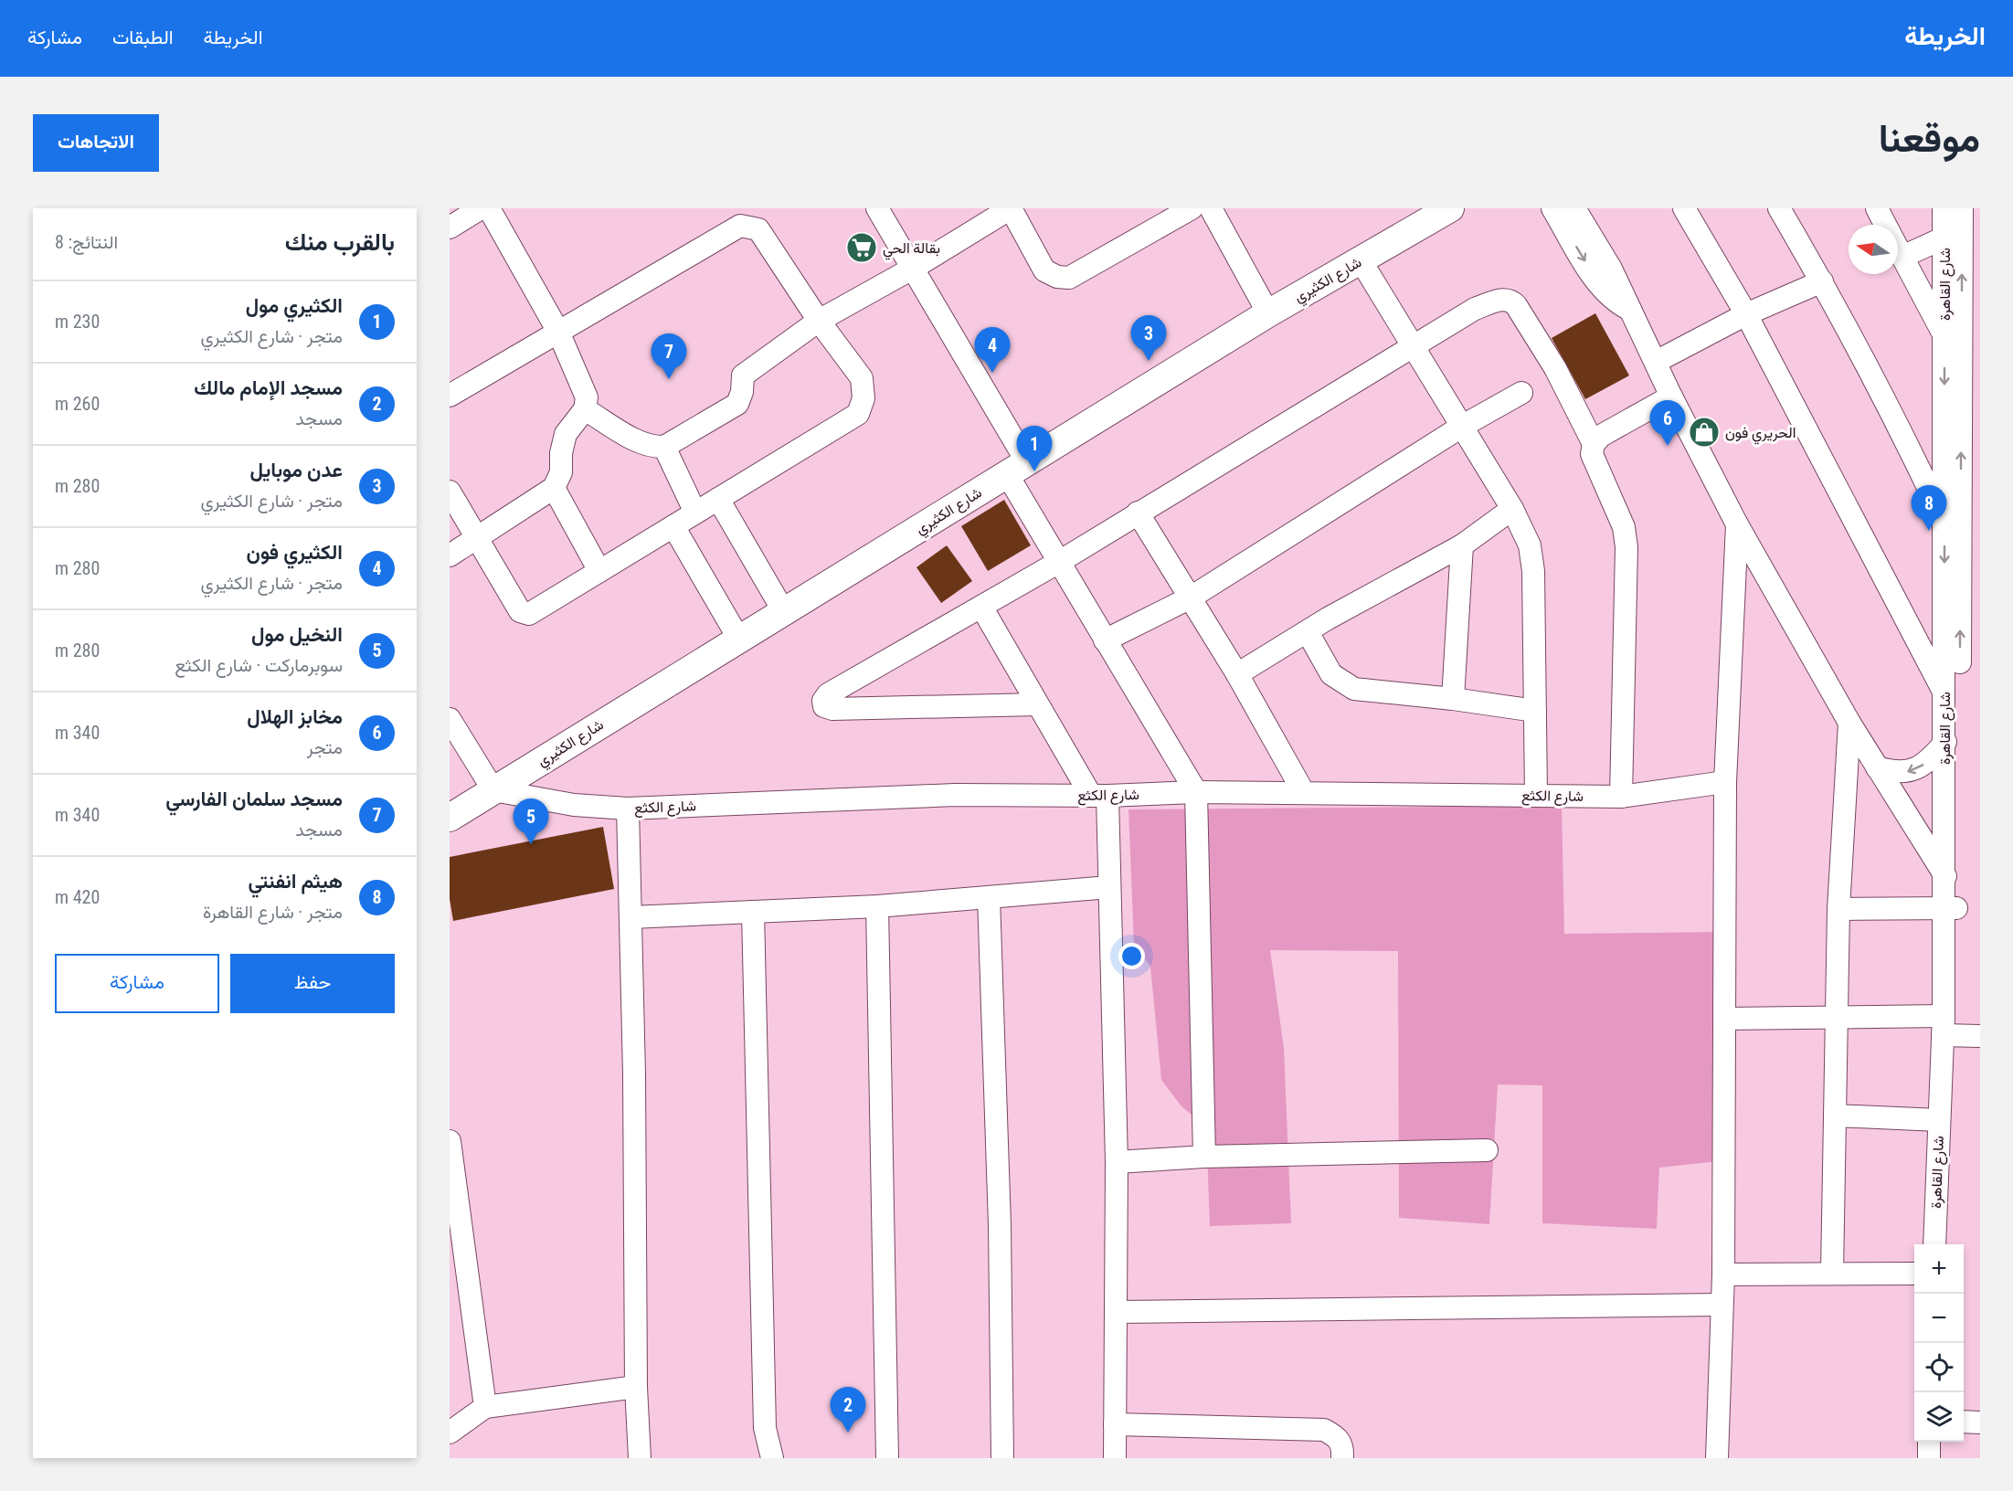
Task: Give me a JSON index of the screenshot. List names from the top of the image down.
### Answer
{
  "streets": {
    "main road": ["شارع الكثيري"],
    "street": ["شارع القاهرة", "شارع الكثع"]
  },
  "crossings": [
    ["شارع الكثيري", "شارع الكثع"]
  ],
  "places": {
    "supermarket": ["بقالة الحي"],
    "shop": ["الحريري فون"]
  },
  "north": "left",
  "page": {
    "header": "الخريطة",
    "nav": ["الخريطة", "الطبقات", "مشاركة"],
    "title": "موقعنا",
    "buttons": [
      "الاتجاهات",
      ["حفظ", "مشاركة"]
    ],
    "heading": ["بالقرب منك", "النتائج: 8"],
    "list": [
      {
        "mark": "1",
        "name": "الكثيري مول",
        "note": "متجر · شارع الكثيري",
        "value": "230 m"
      },
      {
        "mark": "2",
        "name": "مسجد الإمام مالك",
        "note": "مسجد",
        "value": "260 m"
      },
      {
        "mark": "3",
        "name": "عدن موبايل",
        "note": "متجر · شارع الكثيري",
        "value": "280 m"
      },
      {
        "mark": "4",
        "name": "الكثيري فون",
        "note": "متجر · شارع الكثيري",
        "value": "280 m"
      },
      {
        "mark": "5",
        "name": "النخيل مول",
        "note": "سوبرماركت · شارع الكثع",
        "value": "280 m"
      },
      {
        "mark": "6",
        "name": "مخابز الهلال",
        "note": "متجر",
        "value": "340 m"
      },
      {
        "mark": "7",
        "name": "مسجد سلمان الفارسي",
        "note": "مسجد",
        "value": "340 m"
      },
      {
        "mark": "8",
        "name": "هيثم انفنتي",
        "note": "متجر · شارع القاهرة",
        "value": "420 m"
      }
    ],
    "pins": [
      "3",
      "4",
      "7",
      "6",
      "1",
      "8",
      "5",
      "2"
    ],
    "map_buttons": ["+", "−"]
  }
}
